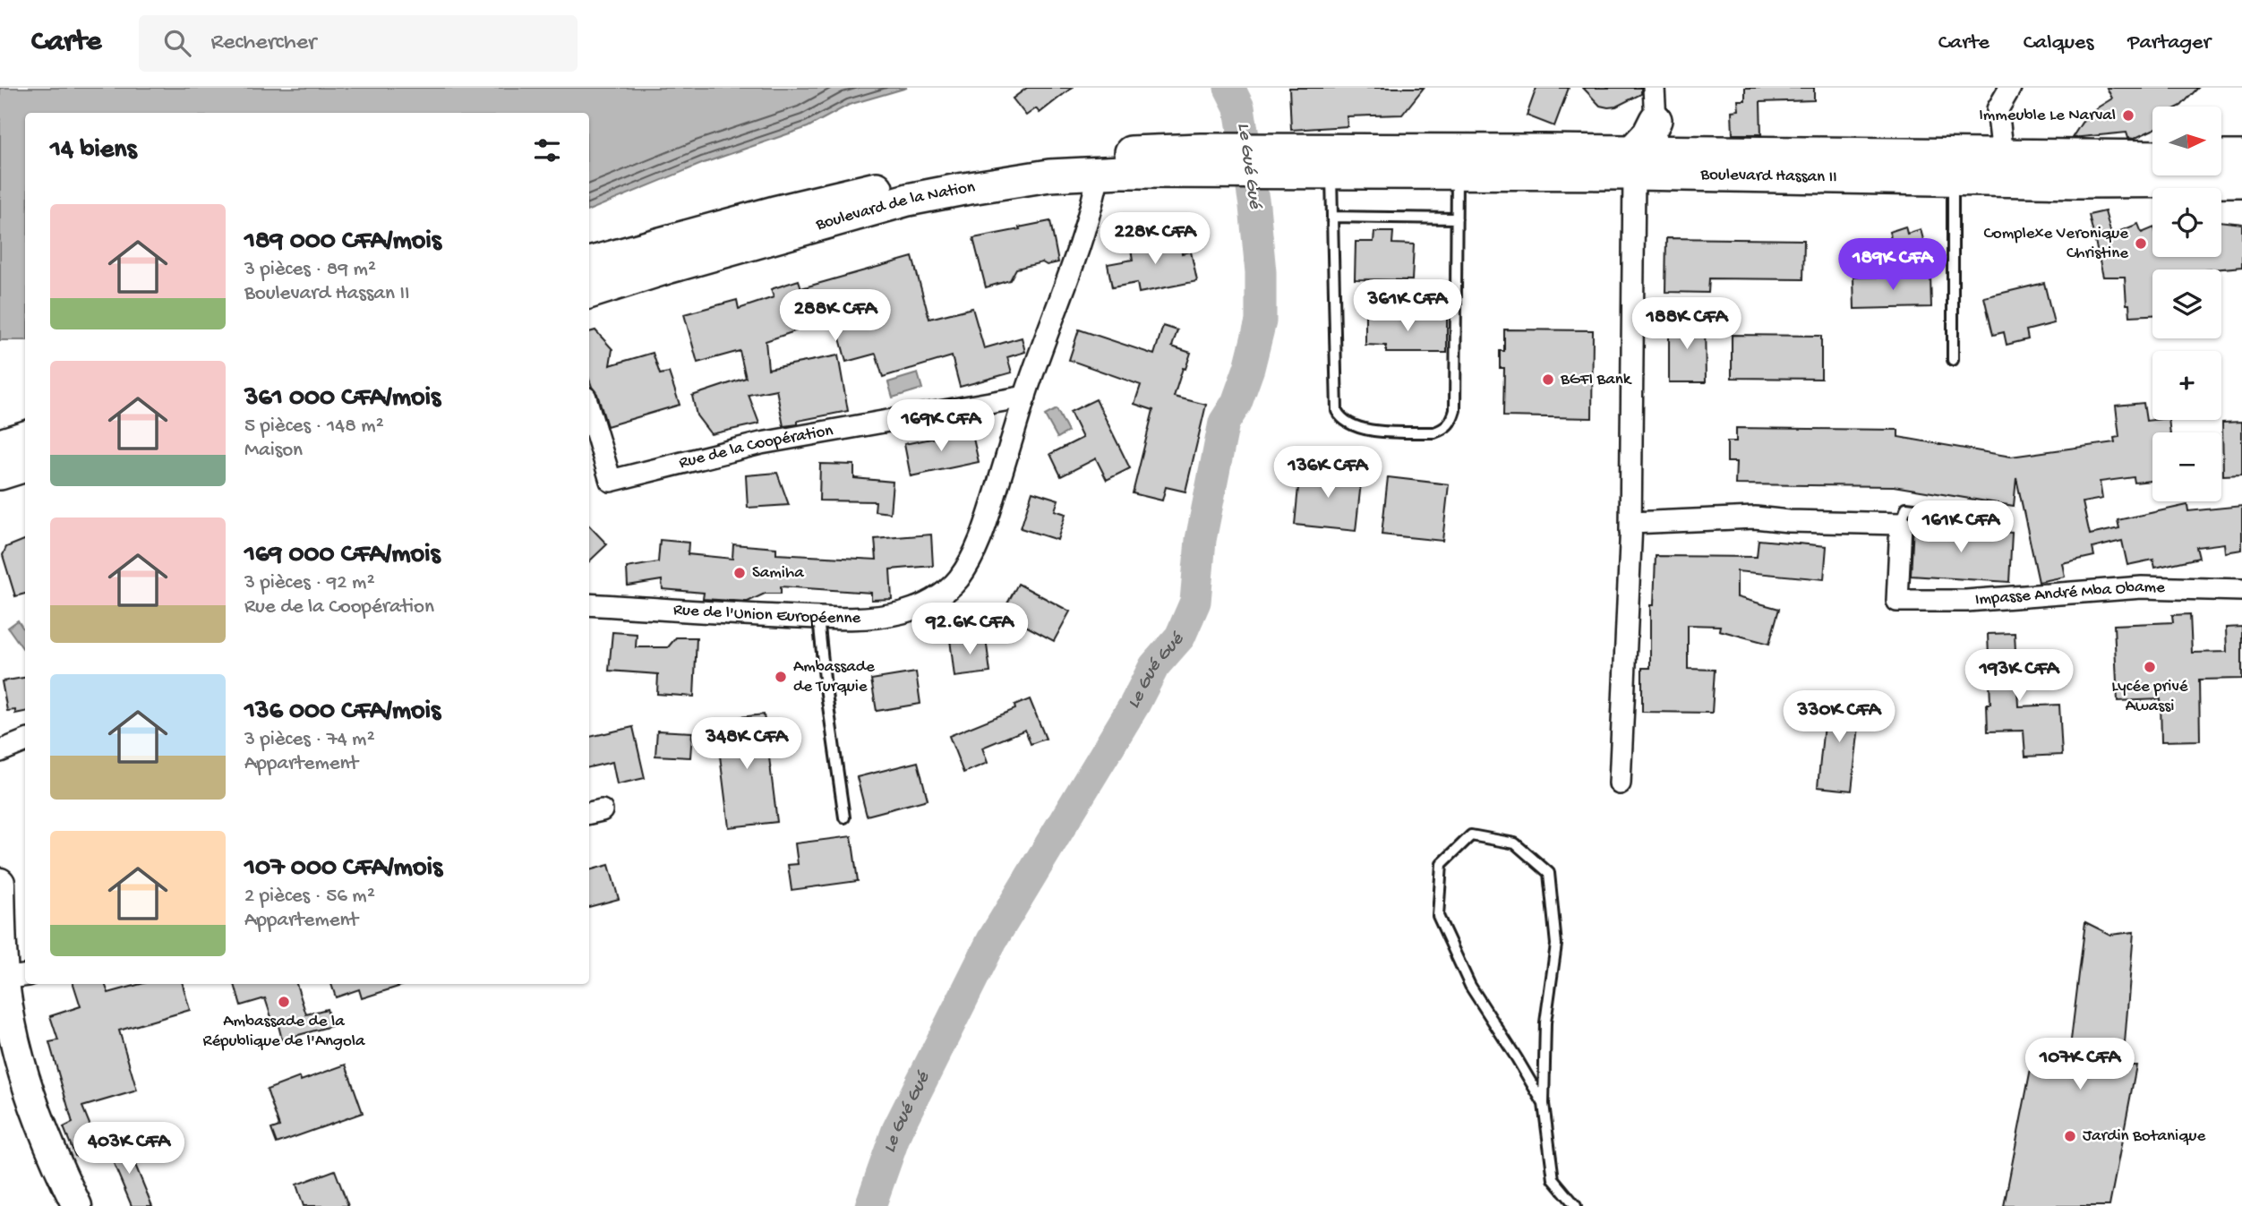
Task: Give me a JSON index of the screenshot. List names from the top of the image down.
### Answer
{
  "streets": {
    "main road": ["Boulevard Hassan II", "Boulevard de la Nation"],
    "street": ["Rue de la Coopération", "Impasse André Mba Obame", "Rue de l'Union Européenne"]
  },
  "crossings": [
    ["Boulevard de la Nation", "Rue de l'Union Européenne"],
    ["Rue de la Coopération", "Rue de l'Union Européenne"]
  ],
  "water": ["Le Gué Gué"],
  "places": [
    "Immeuble Le Narval",
    "Complexe Veronique Christine",
    "BGFI Bank",
    "Samiha",
    "Lycée privé Awassi",
    "Ambassade de Turquie",
    "Ambassade de la République de l'Angola",
    "Jardin Botanique"
  ],
  "north": "right",
  "page": {
    "header": "Carte",
    "search": "Rechercher",
    "nav": ["Carte", "Calques", "Partager"],
    "map_buttons": ["+", "−"],
    "heading": "14 biens",
    "list": [
      {
        "name": "189 000 CFA/mois",
        "note": "3 pièces · 89 m² · Boulevard Hassan II"
      },
      {
        "name": "361 000 CFA/mois",
        "note": "5 pièces · 148 m² · Maison"
      },
      {
        "name": "169 000 CFA/mois",
        "note": "3 pièces · 92 m² · Rue de la Coopération"
      },
      {
        "name": "136 000 CFA/mois",
        "note": "3 pièces · 74 m² · Appartement"
      },
      {
        "name": "107 000 CFA/mois",
        "note": "2 pièces · 56 m² · Appartement"
      }
    ],
    "price": [
      "228K CFA",
      "189K CFA",
      "361K CFA",
      "288K CFA",
      "188K CFA",
      "169K CFA",
      "136K CFA",
      "161K CFA",
      "92.6K CFA",
      "193K CFA",
      "330K CFA",
      "348K CFA",
      "107K CFA",
      "403K CFA"
    ]
  }
}
